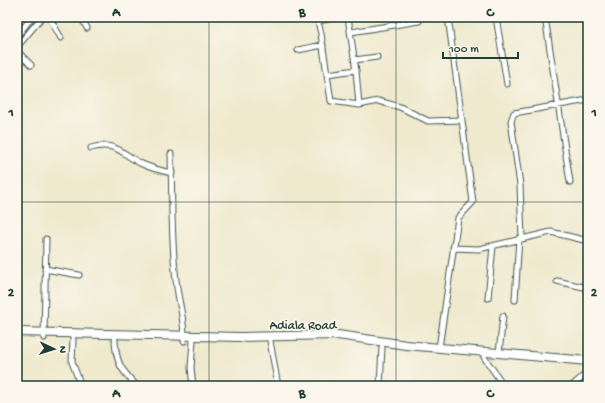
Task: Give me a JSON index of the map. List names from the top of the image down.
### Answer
{
  "streets": {
    "main road": ["Adiala Road"]
  },
  "scale_bar": "100 m",
  "north": "right",
  "grid": {
    "columns": ["A", "B", "C"],
    "rows": ["1", "2"]
  }
}
